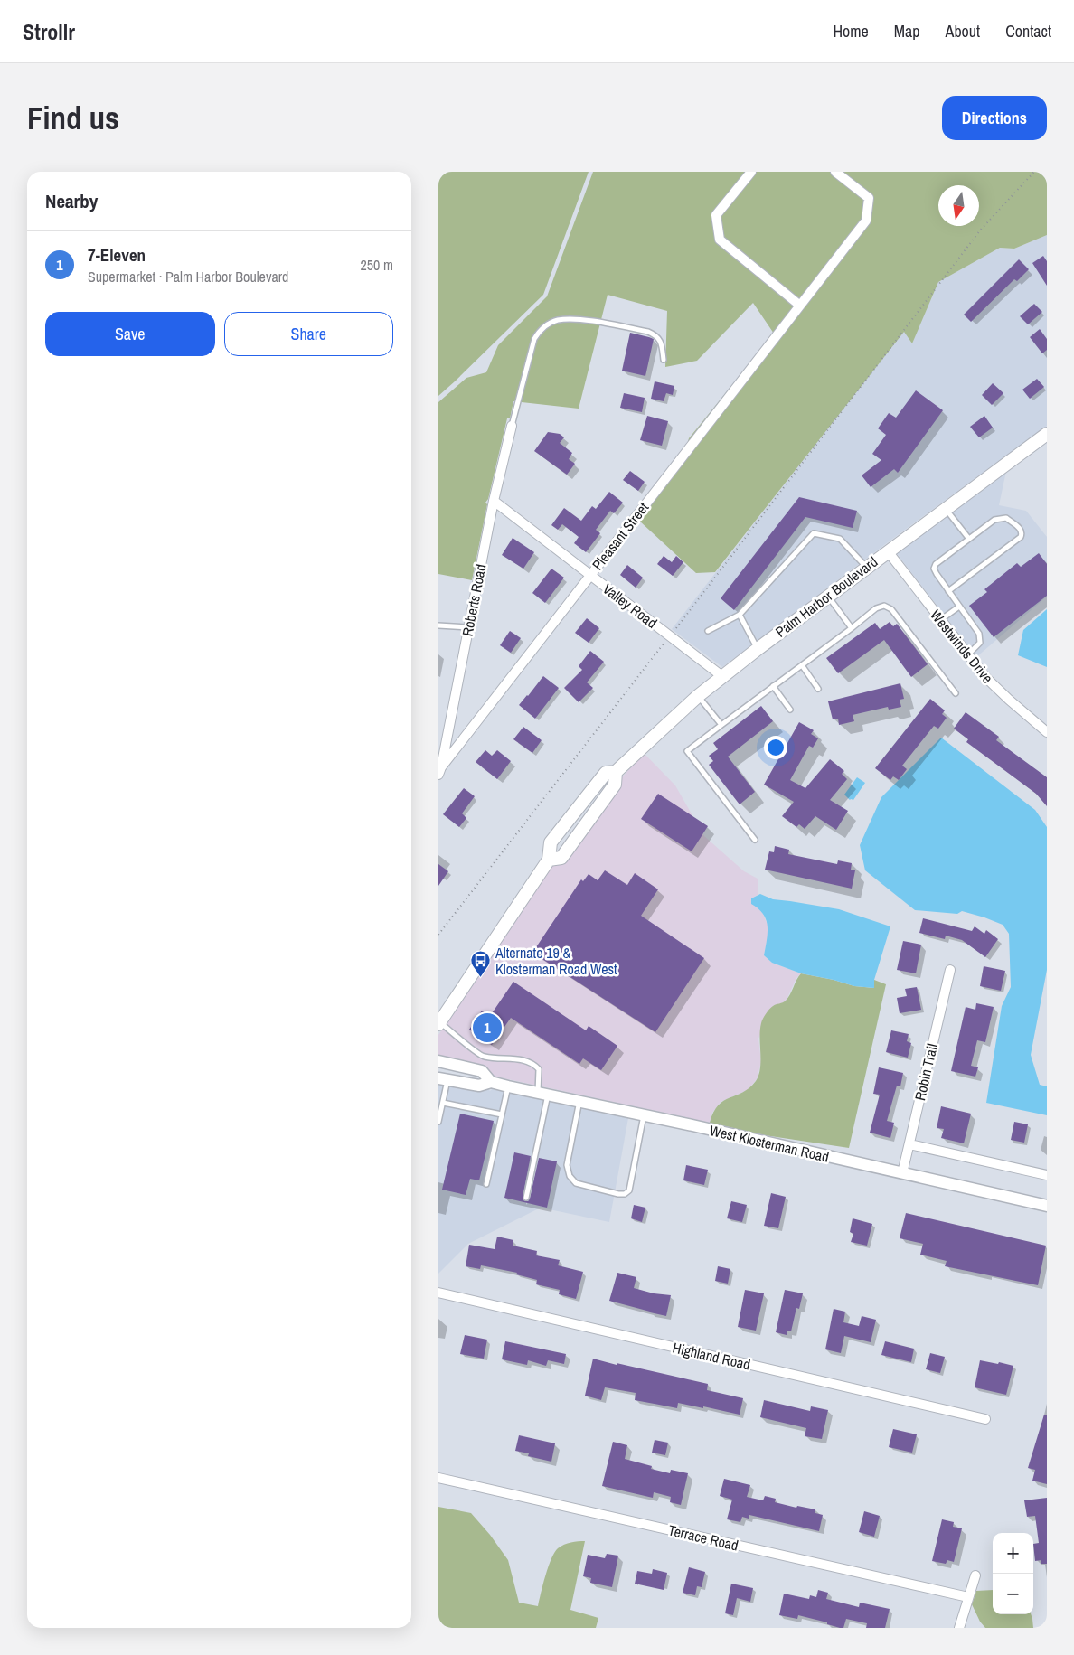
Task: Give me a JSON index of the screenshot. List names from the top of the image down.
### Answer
{
  "streets": {
    "main road": ["Palm Harbor Boulevard"],
    "street": [
      "Pleasant Street",
      "Roberts Road",
      "Valley Road",
      "Westwinds Drive",
      "Robin Trail",
      "West Klosterman Road",
      "Highland Road",
      "Terrace Road"
    ]
  },
  "crossings": [
    ["Pleasant Street", "Roberts Road"],
    ["Pleasant Street", "Valley Road"],
    ["Palm Harbor Boulevard", "Valley Road"],
    ["Palm Harbor Boulevard", "Westwinds Drive"],
    ["Roberts Road", "Valley Road"],
    ["Robin Trail", "West Klosterman Road"]
  ],
  "places": {
    "bus stop": ["Alternate 19 & Klosterman Road West"]
  },
  "north": "bottom",
  "page": {
    "header": "Strollr",
    "nav": [
      "Home",
      "Map",
      "About",
      "Contact"
    ],
    "buttons": [
      "Directions",
      ["Save", "Share"]
    ],
    "title": "Find us",
    "heading": "Nearby",
    "list": [
      {
        "mark": "1",
        "name": "7-Eleven",
        "note": "Supermarket · Palm Harbor Boulevard",
        "value": "250 m"
      }
    ],
    "pins": "1",
    "map_buttons": ["+", "−"]
  }
}
